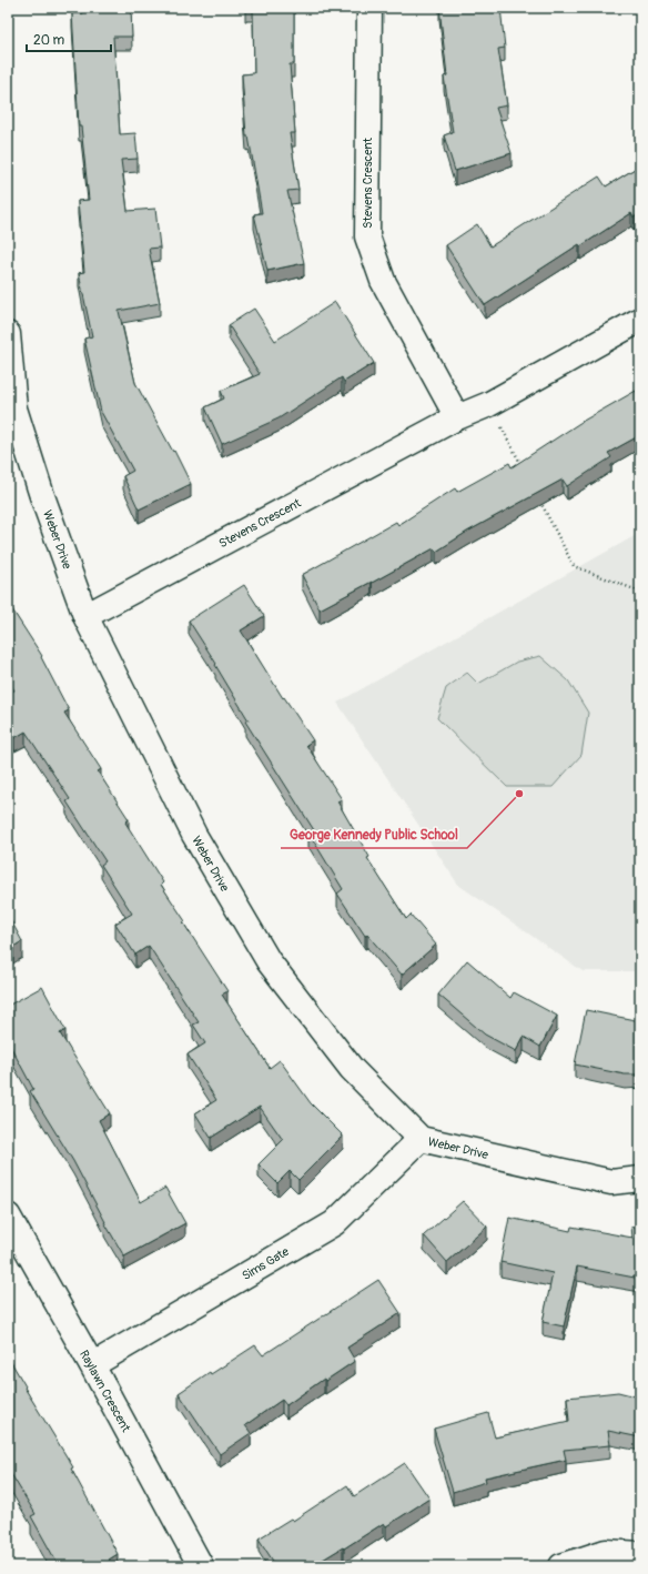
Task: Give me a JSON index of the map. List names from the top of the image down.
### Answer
{
  "streets": {
    "street": [
      "Stevens Crescent",
      "Weber Drive",
      "Sims Gate",
      "Raylawn Crescent"
    ]
  },
  "crossings": [
    ["Stevens Crescent", "Weber Drive"],
    ["Weber Drive", "Sims Gate"],
    ["Sims Gate", "Raylawn Crescent"]
  ],
  "places": ["George Kennedy Public School"],
  "scale_bar": "20 m"
}
